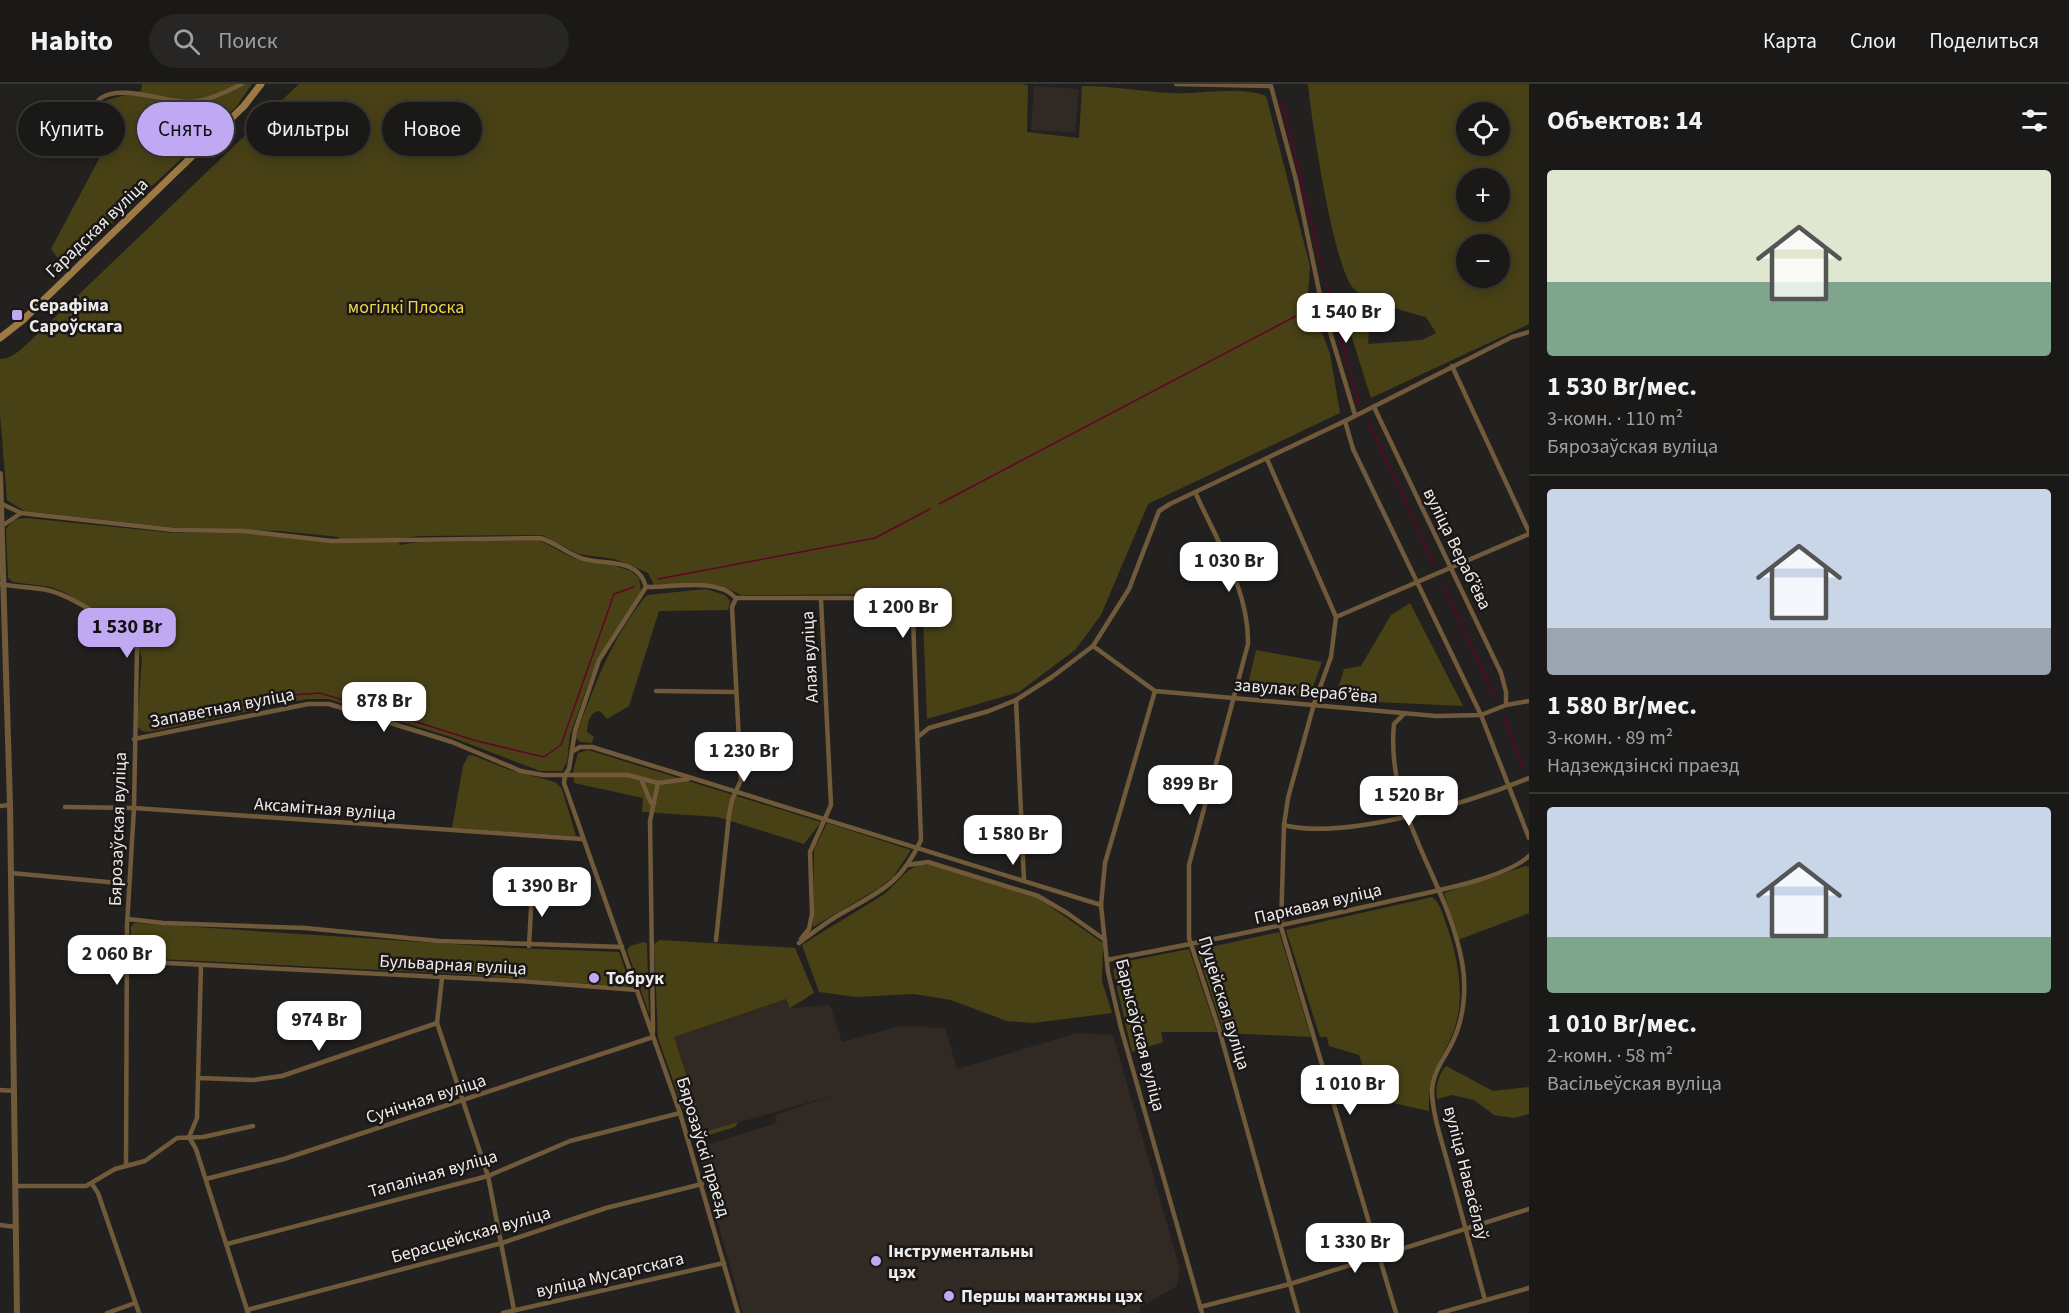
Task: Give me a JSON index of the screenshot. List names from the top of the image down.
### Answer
{
  "streets": {
    "main road": ["Гарадская вуліца"],
    "street": [
      "вуліца Верабʼёва",
      "Алая вуліца",
      "завулак Верабʼёва",
      "Запаветная вуліца",
      "Аксамітная вуліца",
      "Бярозаўская вуліца",
      "Паркавая вуліца",
      "Бульварная вуліца",
      "Пуцейская вуліца",
      "Барысаўская вуліца",
      "Сунічная вуліца",
      "Бярозаўскі праезд",
      "вуліца Навасёлаў",
      "Тапаліная вуліца",
      "Берасцейская вуліца",
      "вуліца Мусаргскага"
    ]
  },
  "crossings": [
    ["вуліца Верабʼёва", "завулак Верабʼёва"],
    ["завулак Верабʼёва", "Пуцейская вуліца"],
    ["завулак Верабʼёва", "Барысаўская вуліца"],
    ["завулак Верабʼёва", "вуліца Навасёлаў"],
    ["Запаветная вуліца", "Бярозаўская вуліца"],
    ["Аксамітная вуліца", "Бярозаўская вуліца"],
    ["Бярозаўская вуліца", "Бульварная вуліца"],
    ["Паркавая вуліца", "Пуцейская вуліца"],
    ["Паркавая вуліца", "Барысаўская вуліца"],
    ["Паркавая вуліца", "вуліца Навасёлаў"],
    ["Бульварная вуліца", "Бярозаўскі праезд"],
    ["Сунічная вуліца", "Бярозаўскі праезд"],
    ["Бярозаўскі праезд", "Тапаліная вуліца"],
    ["Бярозаўскі праезд", "Берасцейская вуліца"],
    ["Бярозаўскі праезд", "вуліца Мусаргскага"]
  ],
  "parks": ["могілкі Плоска"],
  "places": {
    "transit": ["Серафіма Сароўскага"],
    "other": ["Тобрук", "Інструментальны цэх", "Першы мантажны цэх"]
  },
  "page": {
    "header": "Habito",
    "search": "Поиск",
    "nav": ["Карта", "Слои", "Поделиться"],
    "heading": "Объектов: 14",
    "map_buttons": ["+", "−"],
    "chip": [
      "Купить",
      "Снять",
      "Фильтры",
      "Новое"
    ],
    "list": [
      {
        "name": "1 530 Br/мес.",
        "note": "3-комн. · 110 m² · Бярозаўская вуліца"
      },
      {
        "name": "1 580 Br/мес.",
        "note": "3-комн. · 89 m² · Надзеждзінскі праезд"
      },
      {
        "name": "1 010 Br/мес.",
        "note": "2-комн. · 58 m² · Васільеўская вуліца"
      }
    ],
    "price": [
      "1 540 Br",
      "1 030 Br",
      "1 200 Br",
      "1 530 Br",
      "878 Br",
      "1 230 Br",
      "899 Br",
      "1 520 Br",
      "1 580 Br",
      "1 390 Br",
      "2 060 Br",
      "974 Br",
      "1 010 Br",
      "1 330 Br"
    ]
  }
}
